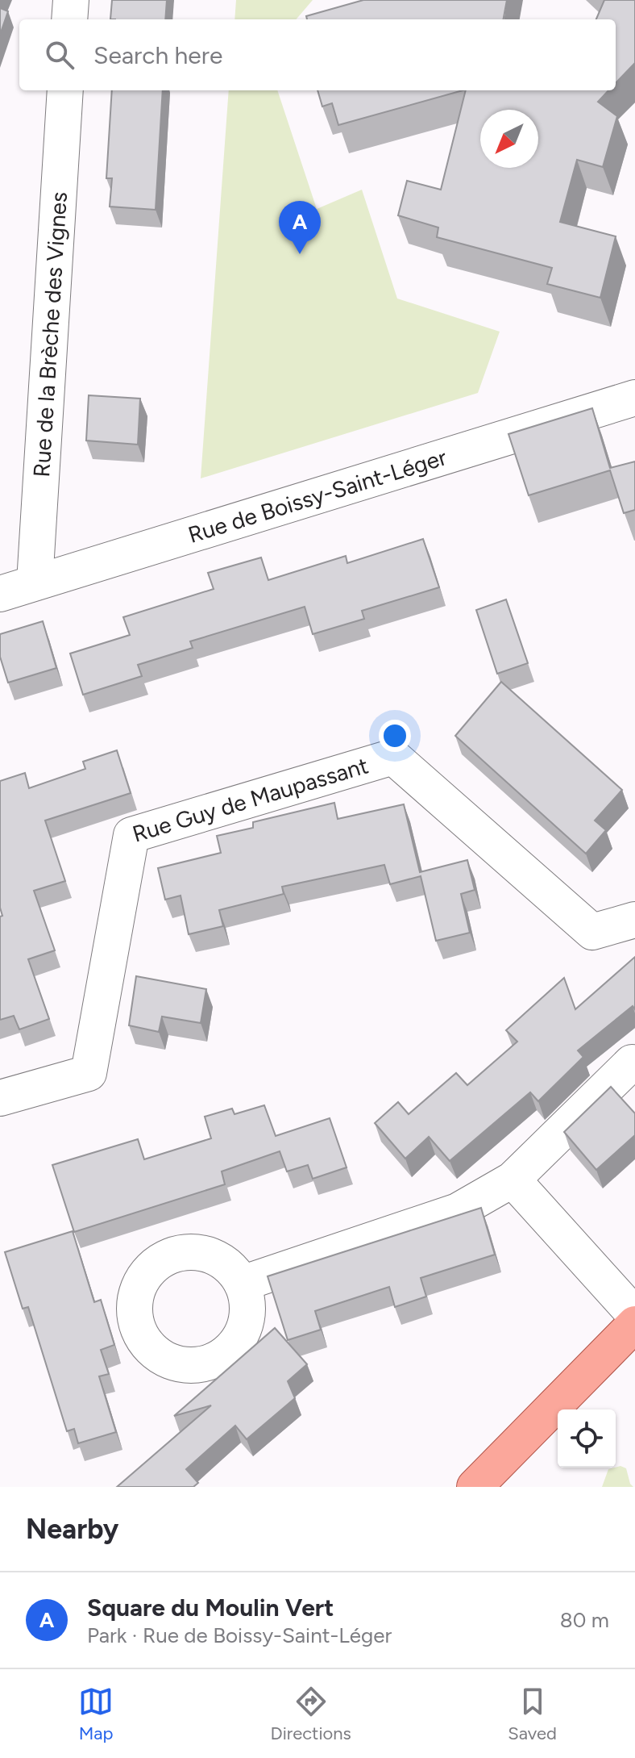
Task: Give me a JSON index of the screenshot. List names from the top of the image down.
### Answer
{
  "streets": {
    "street": ["Rue de la Brèche des Vignes", "Rue de Boissy-Saint-Léger", "Rue Guy de Maupassant"]
  },
  "crossings": [
    ["Rue de la Brèche des Vignes", "Rue de Boissy-Saint-Léger"]
  ],
  "north": "bottom left",
  "page": {
    "search": "Search here",
    "pins": "A",
    "heading": "Nearby",
    "list": [
      {
        "mark": "A",
        "name": "Square du Moulin Vert",
        "note": "Park · Rue de Boissy-Saint-Léger",
        "value": "80 m"
      }
    ],
    "nav": ["Map", "Directions", "Saved"]
  }
}
